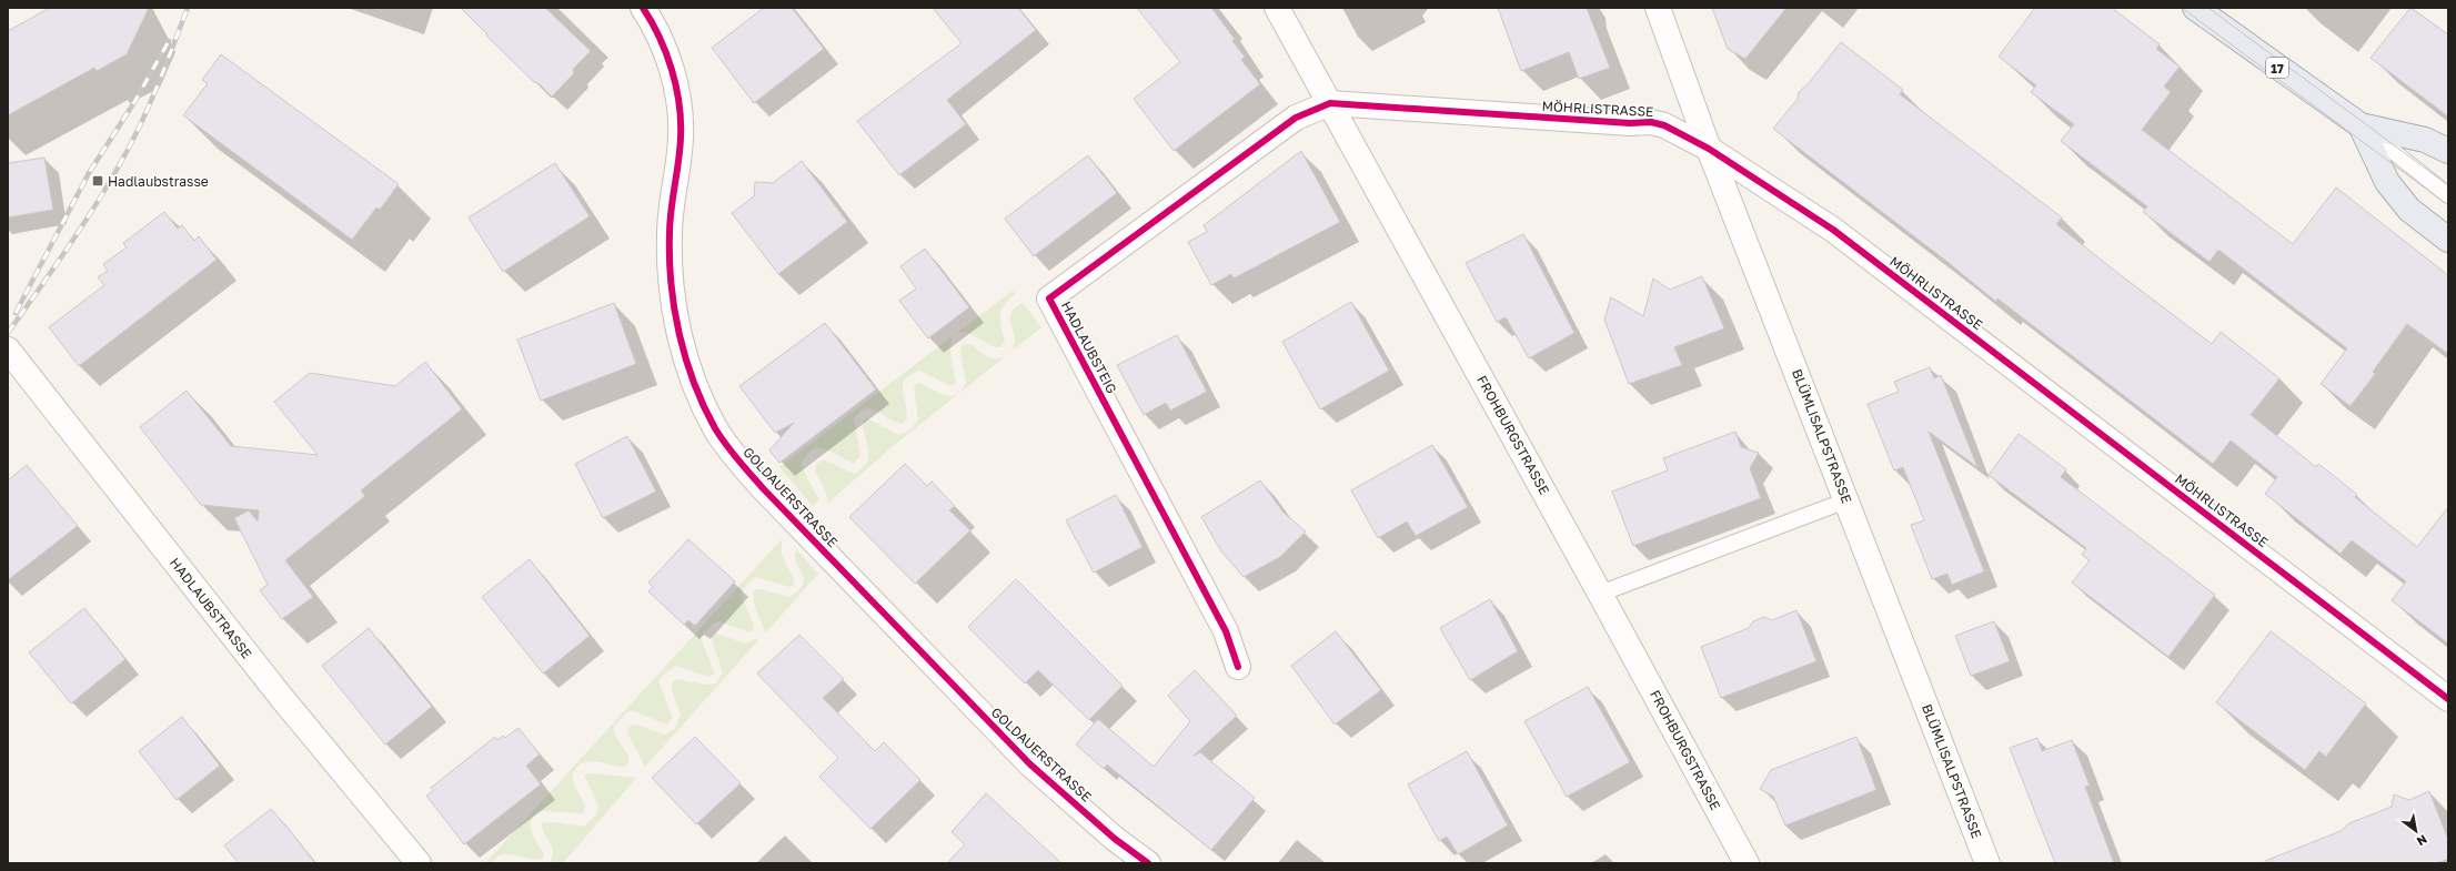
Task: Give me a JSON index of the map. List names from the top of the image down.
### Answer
{
  "streets": {
    "main road": ["17"],
    "street": [
      "MÖHRLISTRASSE",
      "HADLAUBSTEIG",
      "FROHBURGSTRASSE",
      "BLÜMLISALPSTRASSE",
      "GOLDAUERSTRASSE",
      "HADLAUBSTRASSE"
    ]
  },
  "crossings": [
    ["MÖHRLISTRASSE", "HADLAUBSTEIG"],
    ["MÖHRLISTRASSE", "FROHBURGSTRASSE"],
    ["MÖHRLISTRASSE", "BLÜMLISALPSTRASSE"],
    ["HADLAUBSTEIG", "FROHBURGSTRASSE"]
  ],
  "places": {
    "transit": ["Hadlaubstrasse"]
  },
  "north": "bottom right"
}
